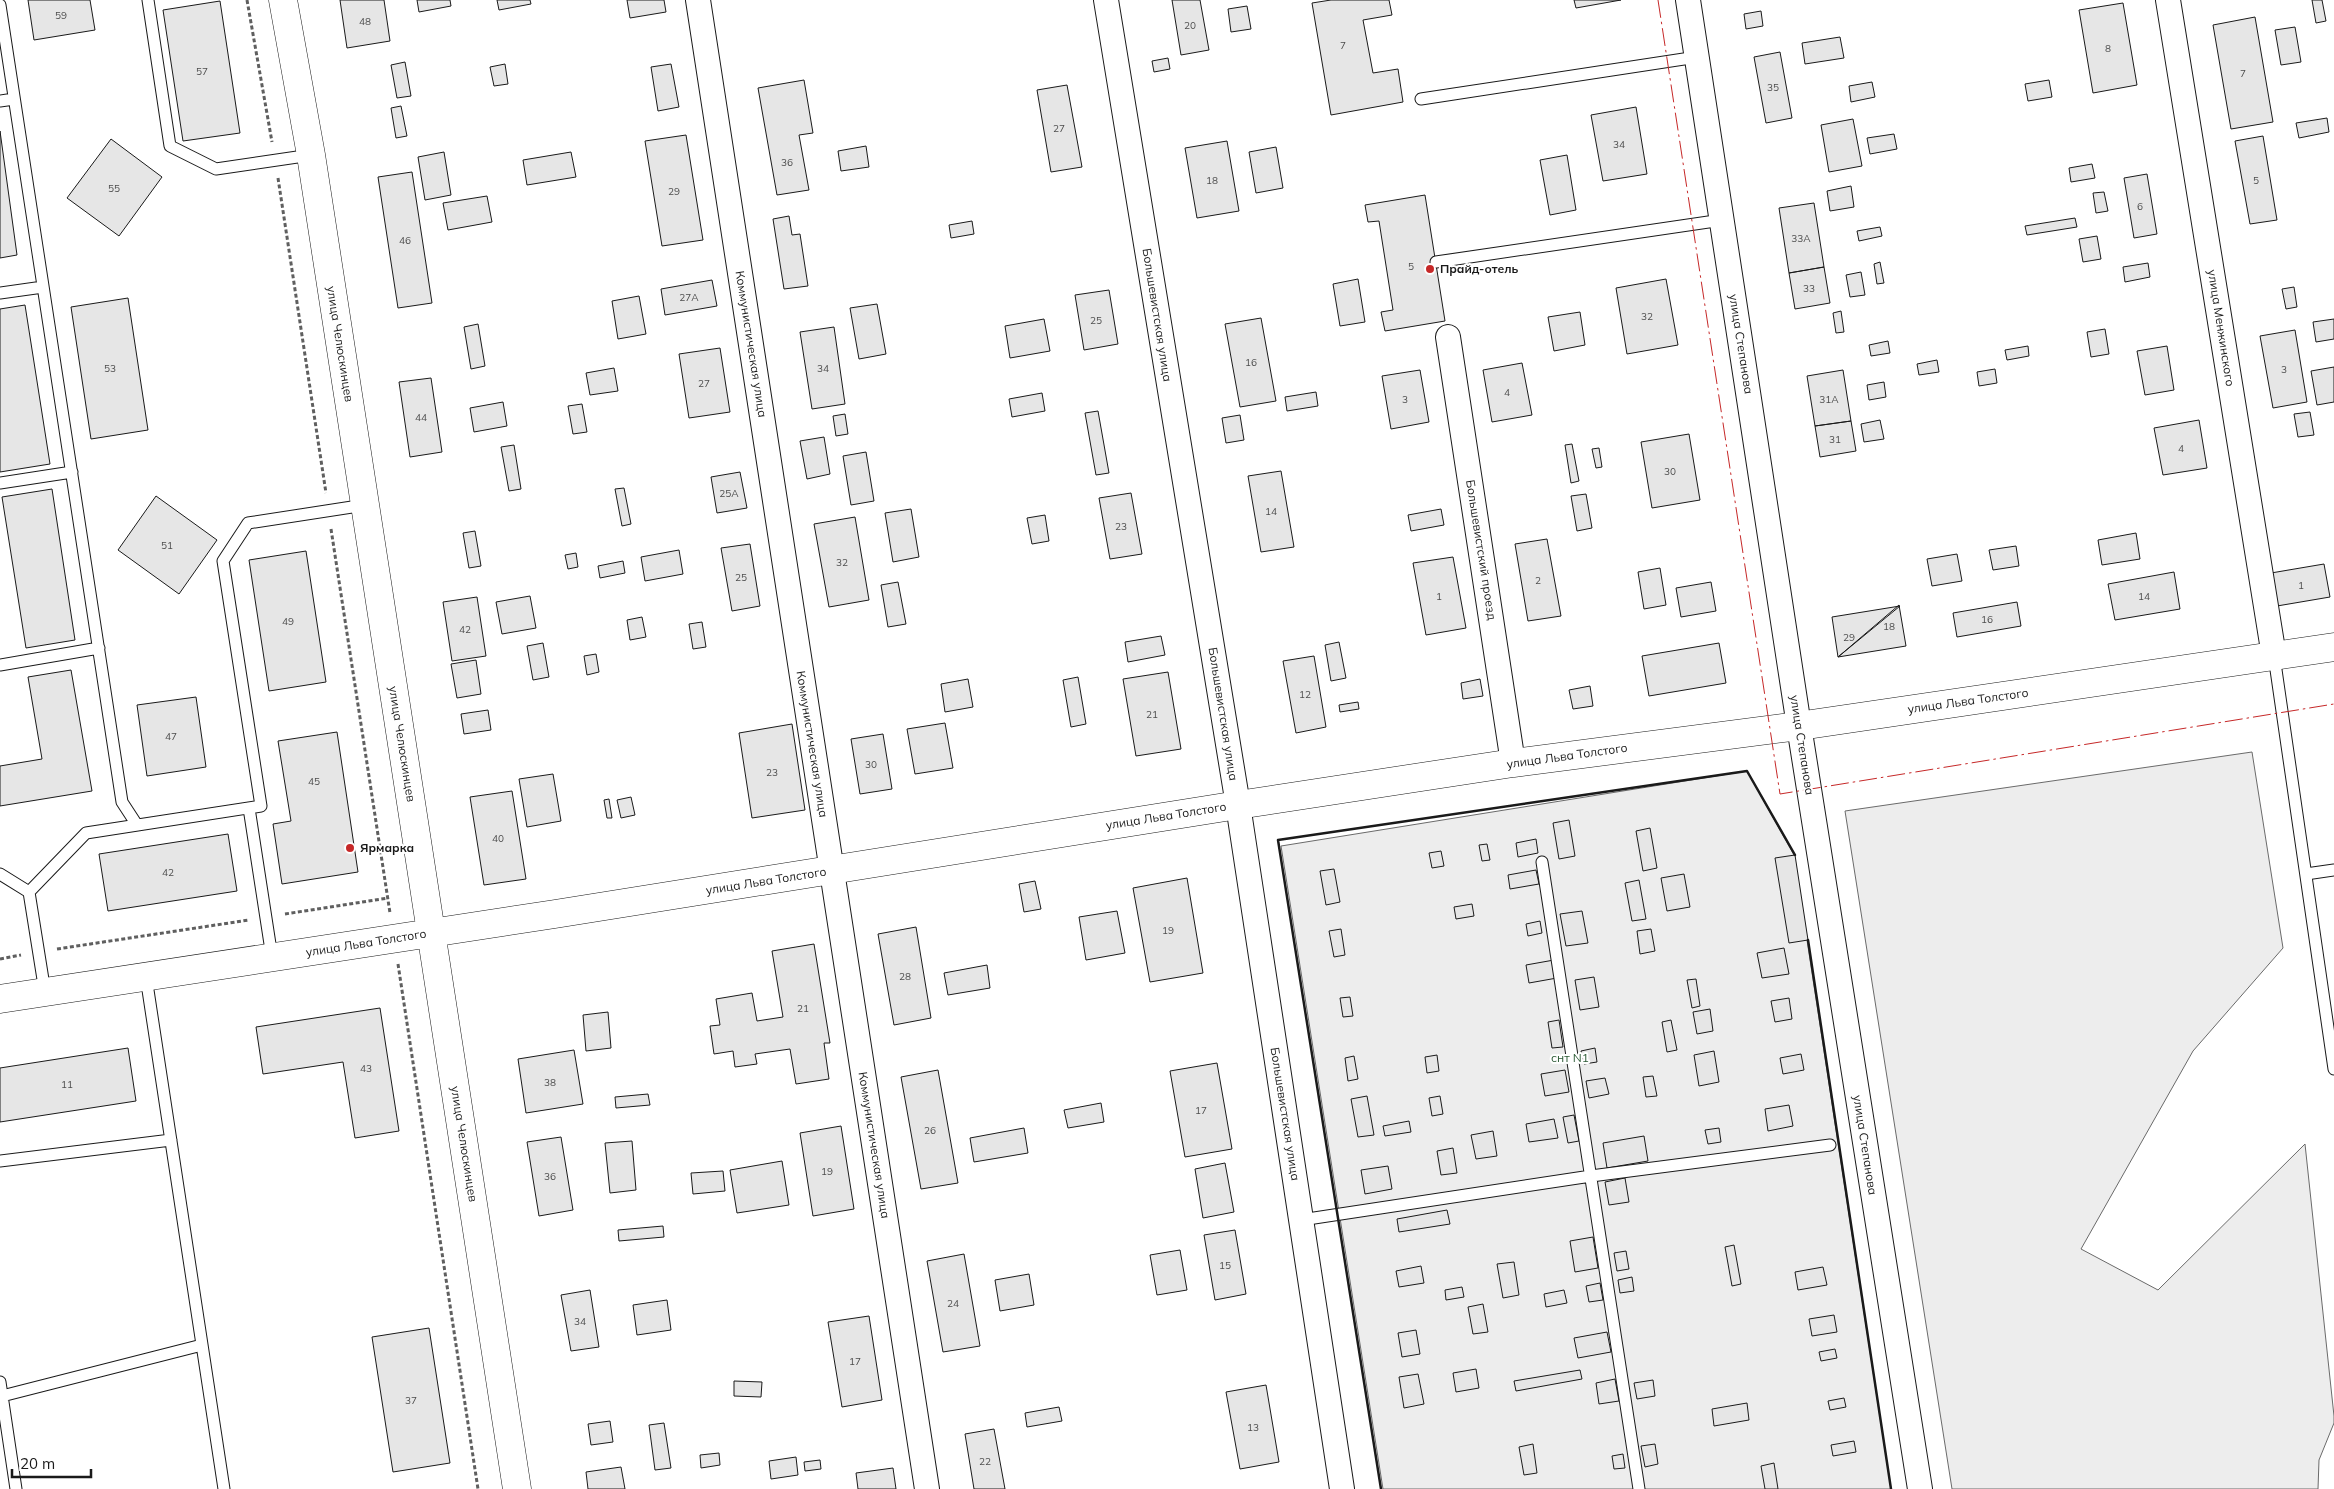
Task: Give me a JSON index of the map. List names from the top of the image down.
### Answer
{
  "streets": {
    "street": [
      "Большевистская улица",
      "улица Менжинского",
      "улица Челюскинцев",
      "Коммунистическая улица",
      "улица Степанова",
      "Большевистский проезд",
      "улица Льва Толстого"
    ]
  },
  "crossings": [
    ["Большевистская улица", "улица Льва Толстого"],
    ["улица Менжинского", "улица Льва Толстого"],
    ["улица Челюскинцев", "улица Льва Толстого"],
    ["Коммунистическая улица", "улица Льва Толстого"],
    ["улица Степанова", "улица Льва Толстого"],
    ["Большевистский проезд", "улица Льва Толстого"]
  ],
  "parks": ["снт N1"],
  "places": ["Прайд-отель", "Ярмарка"],
  "house_numbers": [
    "59",
    "48",
    "20",
    "7",
    "8",
    "57",
    "7",
    "35",
    "27",
    "34",
    "36",
    "18",
    "5",
    "55",
    "29",
    "6",
    "33А",
    "46",
    "5",
    "33",
    "27А",
    "32",
    "25",
    "16",
    "53",
    "34",
    "3",
    "27",
    "4",
    "3",
    "31А",
    "44",
    "31",
    "4",
    "30",
    "25А",
    "14",
    "23",
    "51",
    "32",
    "25",
    "2",
    "1",
    "1",
    "14",
    "16",
    "49",
    "18",
    "42",
    "29",
    "12",
    "21",
    "47",
    "30",
    "23",
    "45",
    "40",
    "42",
    "19",
    "28",
    "21",
    "43",
    "38",
    "11",
    "17",
    "26",
    "19",
    "36",
    "15",
    "24",
    "34",
    "17",
    "37",
    "13",
    "22"
  ],
  "scale_bar": "20 m"
}
